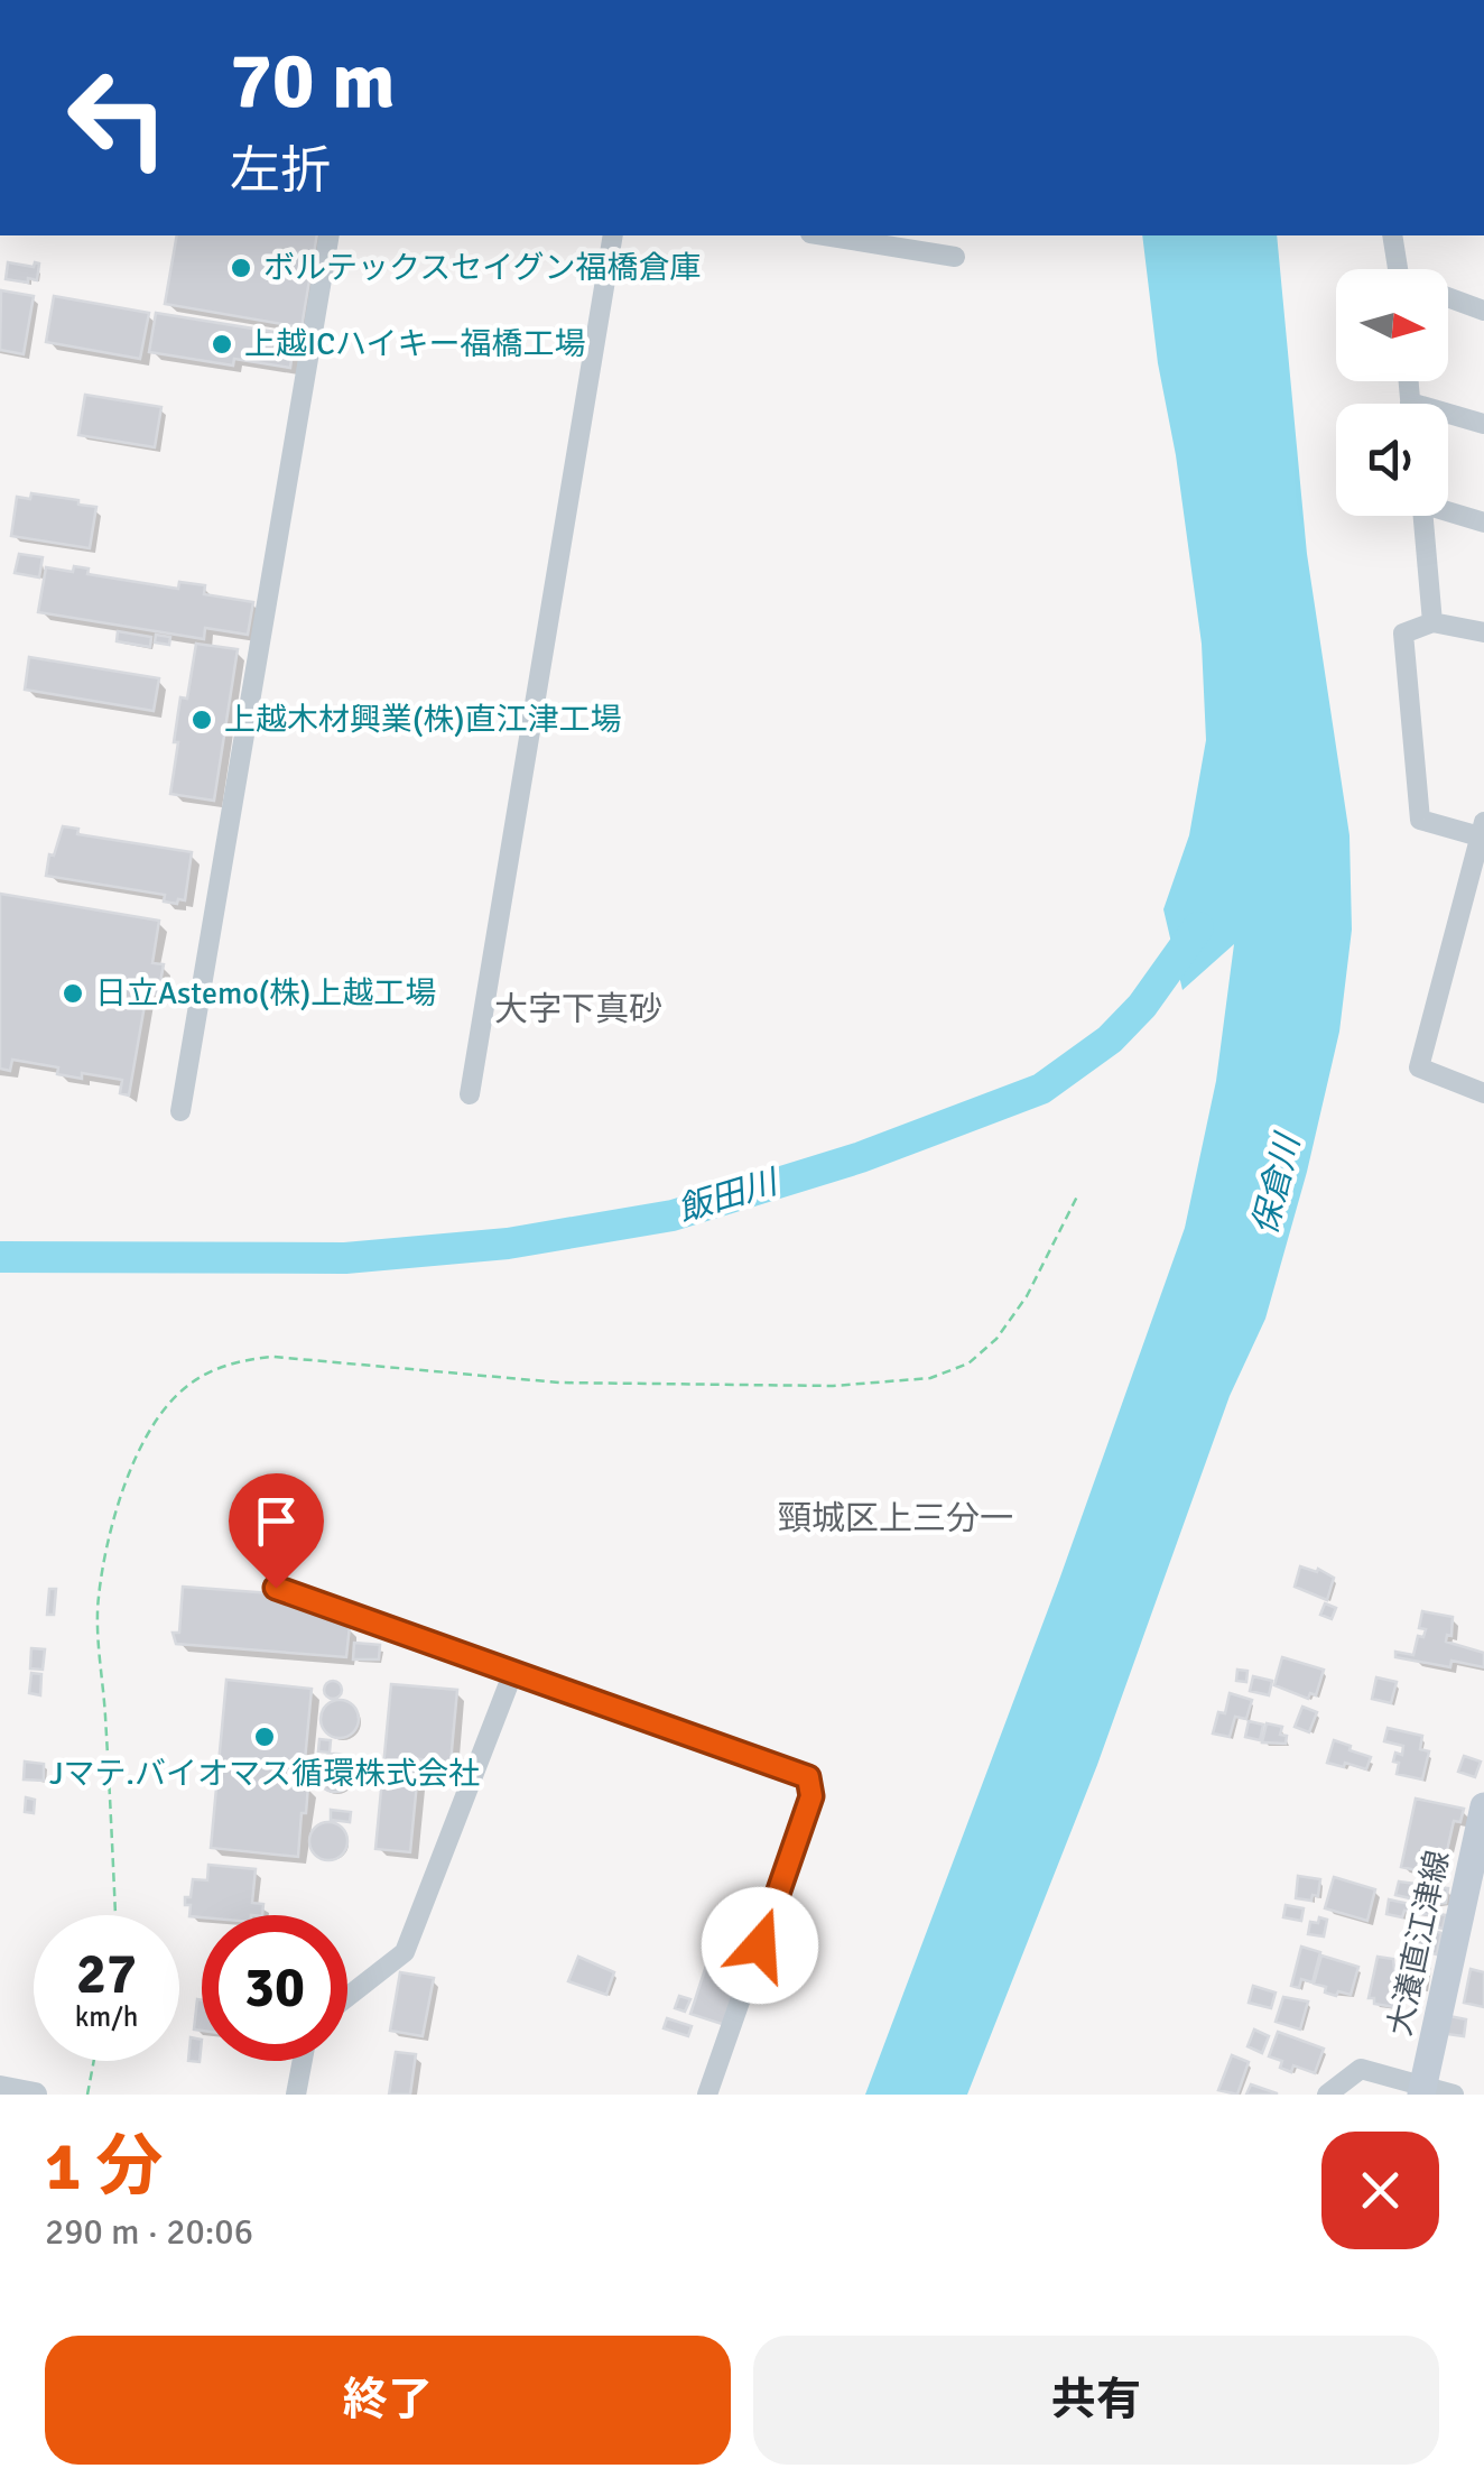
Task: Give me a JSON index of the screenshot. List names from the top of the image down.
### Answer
{
  "streets": {
    "main road": ["大瀁直江津線"]
  },
  "districts": ["大字下真砂", "頸城区上三分一"],
  "water": ["保倉川", "飯田川"],
  "places": [
    "ボルテックスセイグン福橋倉庫",
    "上越ICハイキー福橋工場",
    "上越木材興業(株)直江津工場",
    "日立Astemo(株)上越工場",
    "Jマテ.バイオマス循環株式会社"
  ],
  "north": "right",
  "page": {
    "turn": ["70 m", "左折"],
    "speed": "27 km/h",
    "limit": "30",
    "heading": ["1 分", "290 m · 20:06"],
    "buttons": ["終了", "共有"]
  }
}
